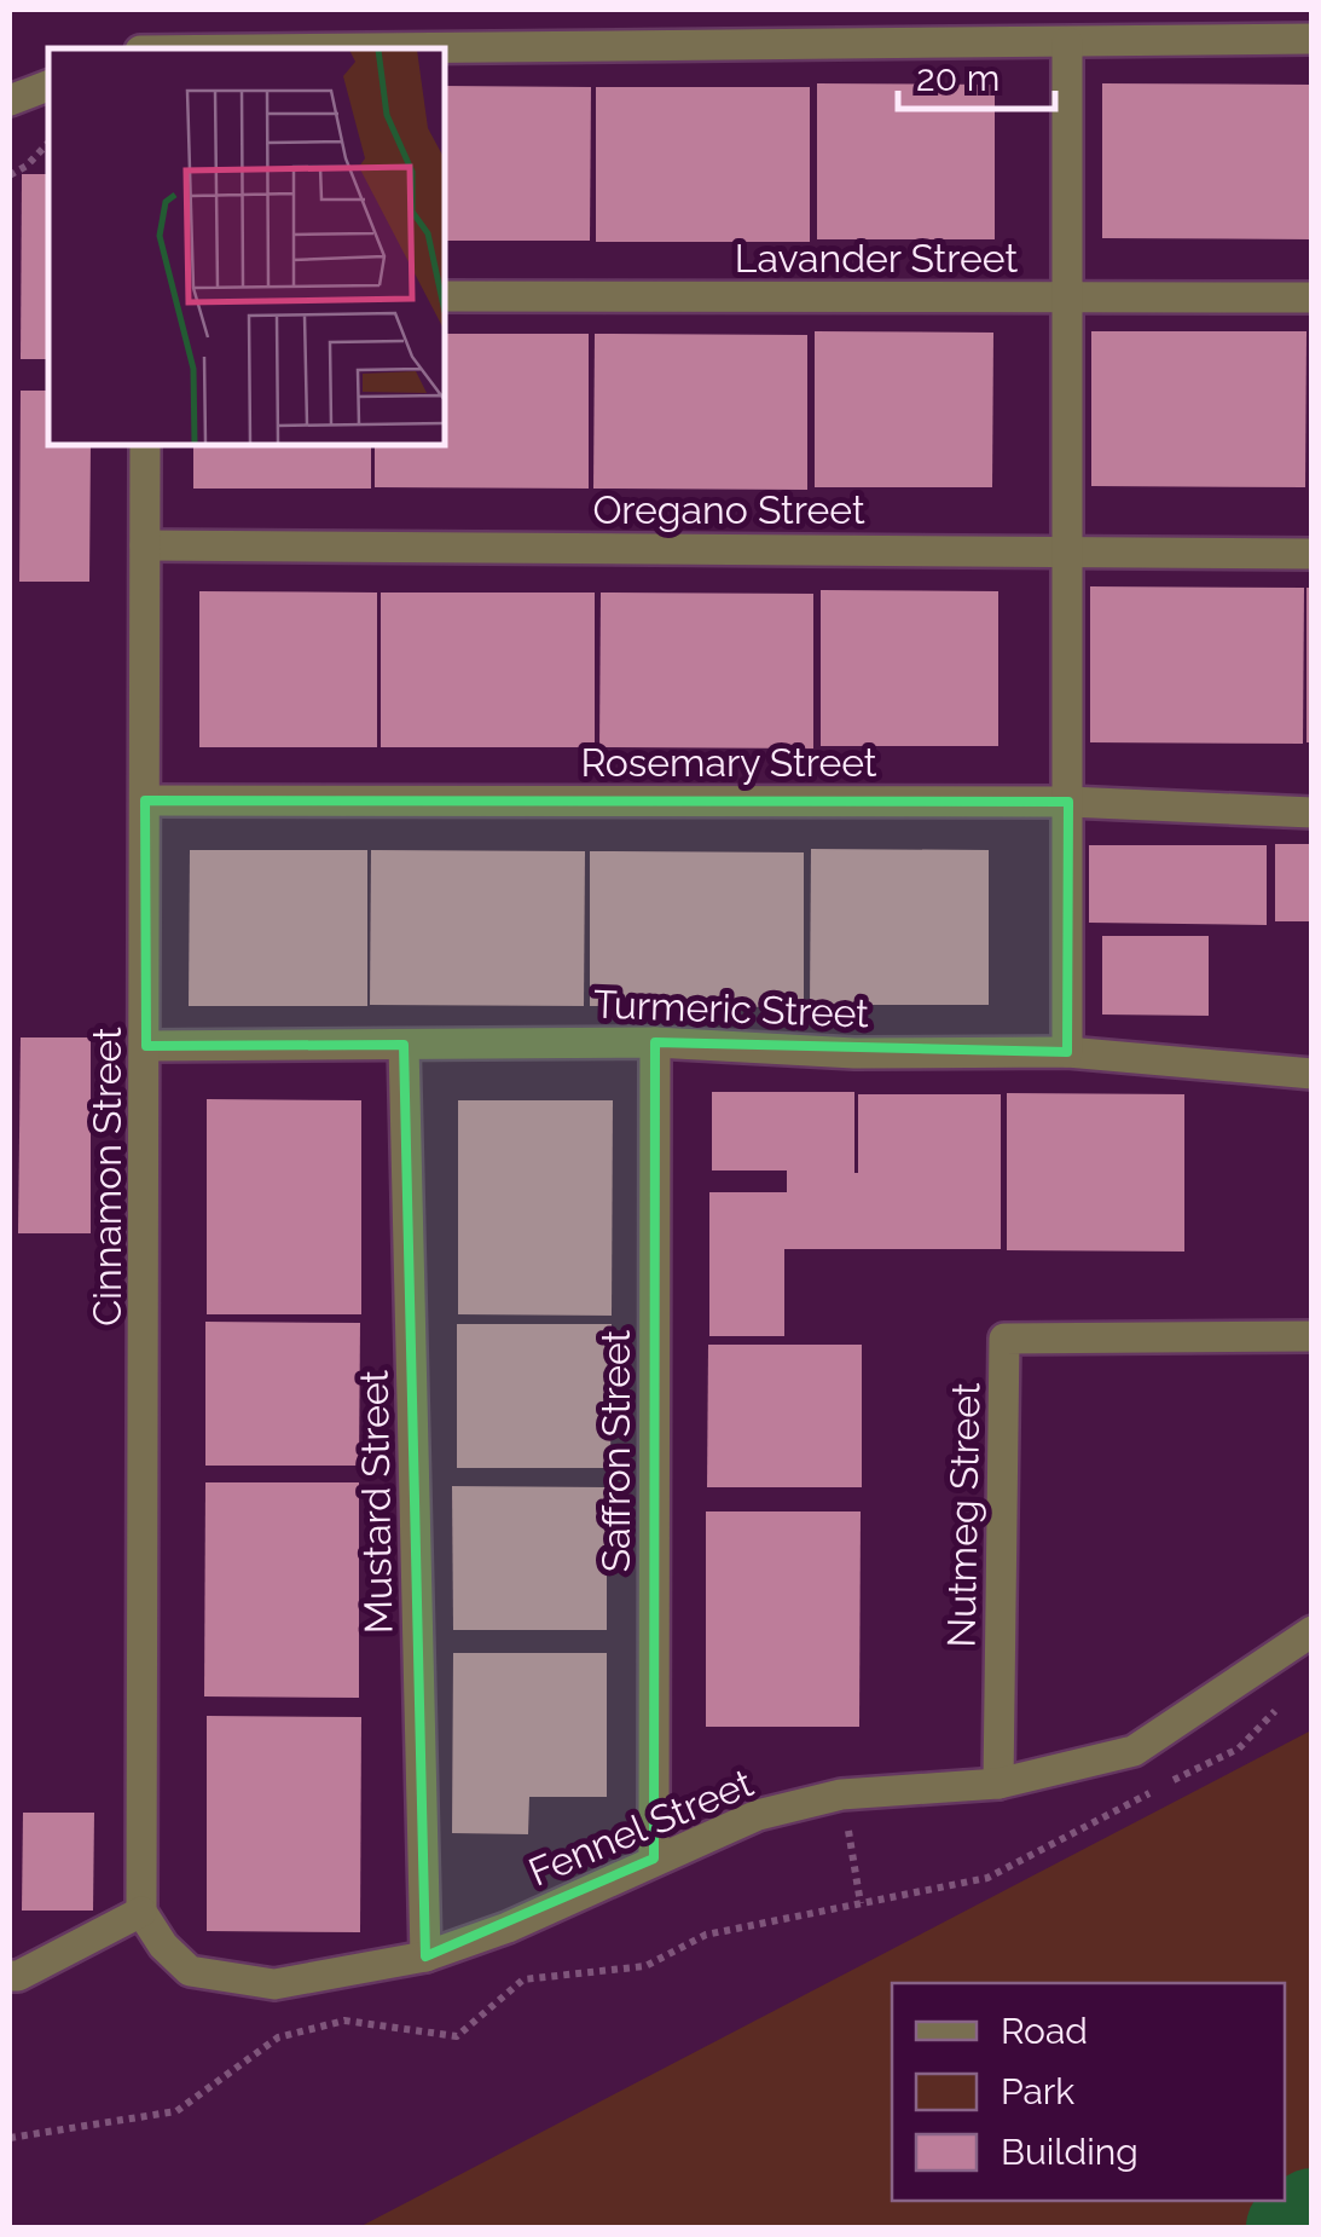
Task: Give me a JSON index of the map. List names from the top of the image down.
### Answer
{
  "streets": {
    "street": [
      "Lavander Street",
      "Oregano Street",
      "Rosemary Street",
      "Turmeric Street",
      "Cinnamon Street",
      "Saffron Street",
      "Mustard Street",
      "Nutmeg Street",
      "Fennel Street"
    ]
  },
  "crossings": [
    ["Oregano Street", "Cinnamon Street"],
    ["Rosemary Street", "Cinnamon Street"],
    ["Turmeric Street", "Cinnamon Street"],
    ["Turmeric Street", "Saffron Street"],
    ["Turmeric Street", "Mustard Street"],
    ["Cinnamon Street", "Fennel Street"],
    ["Saffron Street", "Fennel Street"],
    ["Mustard Street", "Fennel Street"],
    ["Nutmeg Street", "Fennel Street"]
  ],
  "legend": ["Road", "Park", "Building"],
  "scale_bar": "20 m"
}
